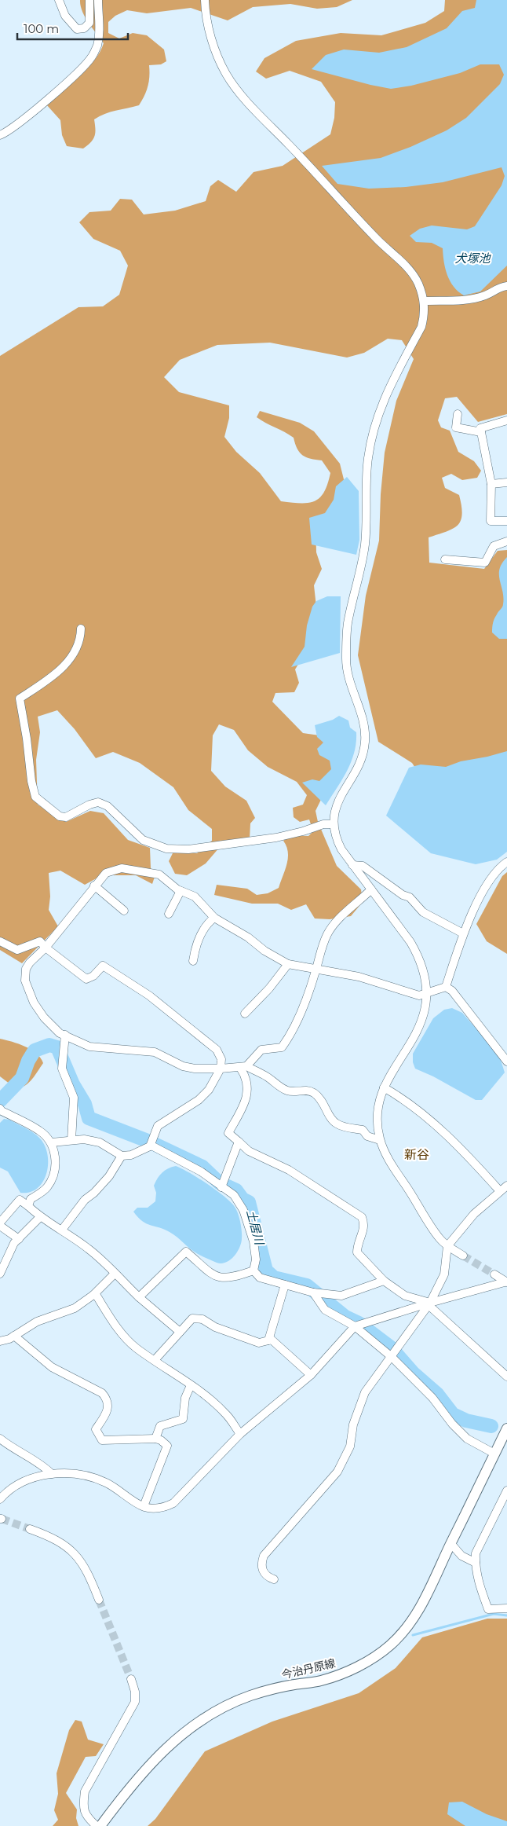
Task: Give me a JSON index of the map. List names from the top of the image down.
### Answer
{
  "streets": {
    "main road": ["今治丹原線"]
  },
  "districts": ["新谷"],
  "water": ["犬塚池", "土居川"],
  "scale_bar": "100 m"
}
